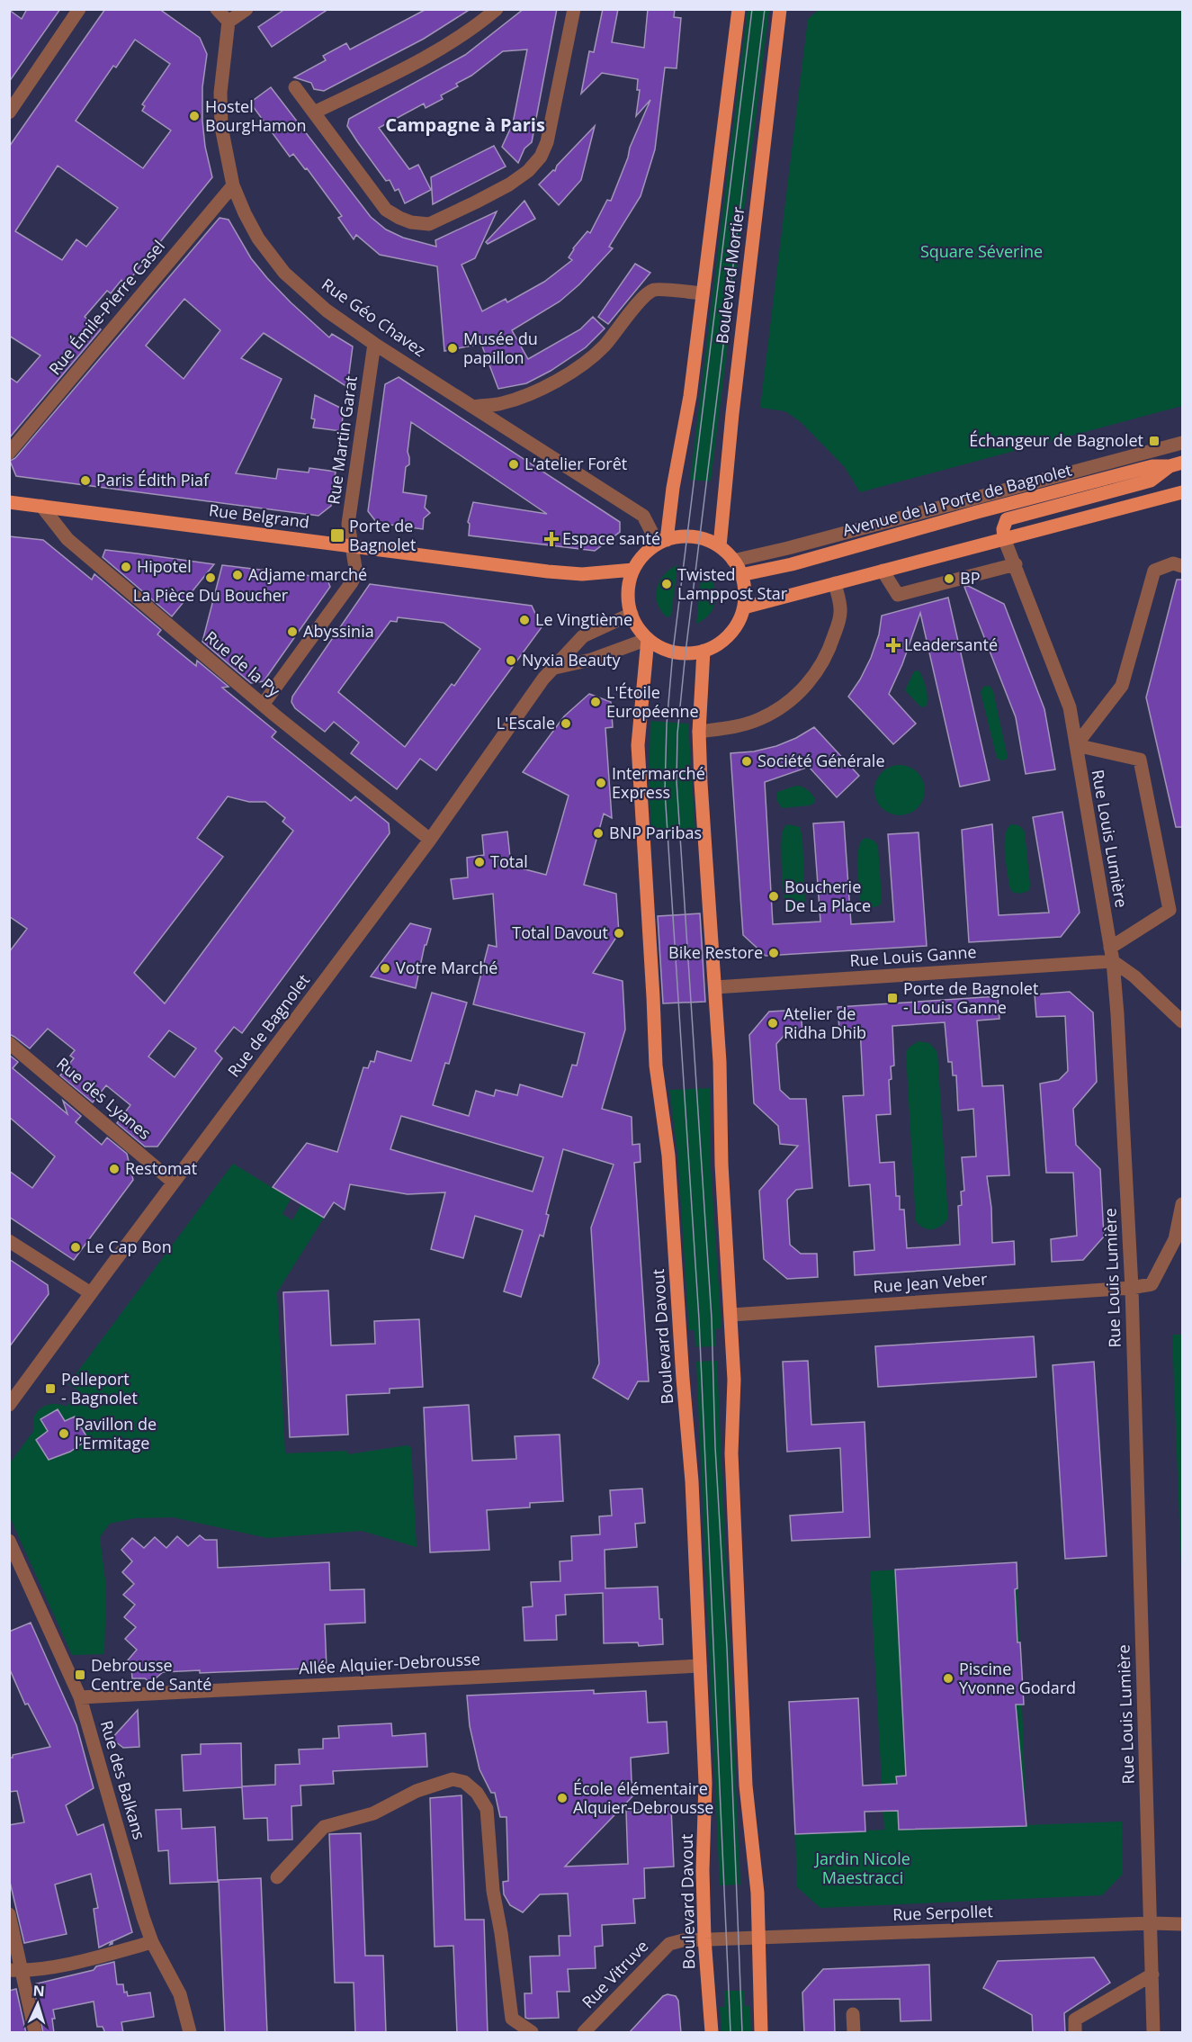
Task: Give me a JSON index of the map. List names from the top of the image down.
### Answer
{
  "streets": {
    "main road": [
      "Boulevard Mortier",
      "Avenue de la Porte de Bagnolet",
      "Rue Belgrand",
      "Boulevard Davout"
    ],
    "street": [
      "Rue Émile-Pierre Casel",
      "Rue Géo Chavez",
      "Rue Martin Garat",
      "Rue de la Py",
      "Rue Louis Lumière",
      "Rue Louis Ganne",
      "Rue de Bagnolet",
      "Rue des Lyanes",
      "Rue Jean Veber",
      "Allée Alquier-Debrousse",
      "Rue des Balkans",
      "Rue Serpollet",
      "Rue Vitruve"
    ]
  },
  "crossings": [
    ["Boulevard Mortier", "Rue Géo Chavez"],
    ["Boulevard Mortier", "Avenue de la Porte de Bagnolet"],
    ["Boulevard Mortier", "Rue Belgrand"],
    ["Boulevard Mortier", "Rue de Bagnolet"],
    ["Boulevard Mortier", "Boulevard Davout"],
    ["Rue Émile-Pierre Casel", "Rue Géo Chavez"],
    ["Rue Géo Chavez", "Rue Martin Garat"],
    ["Rue Géo Chavez", "Avenue de la Porte de Bagnolet"],
    ["Rue Géo Chavez", "Rue Belgrand"],
    ["Rue Géo Chavez", "Rue de Bagnolet"],
    ["Rue Géo Chavez", "Boulevard Davout"],
    ["Rue Martin Garat", "Rue Belgrand"],
    ["Rue Martin Garat", "Rue de la Py"],
    ["Avenue de la Porte de Bagnolet", "Rue Belgrand"],
    ["Avenue de la Porte de Bagnolet", "Rue de Bagnolet"],
    ["Avenue de la Porte de Bagnolet", "Boulevard Davout"],
    ["Rue Belgrand", "Rue de la Py"],
    ["Rue Belgrand", "Rue de Bagnolet"],
    ["Rue Belgrand", "Boulevard Davout"],
    ["Rue de la Py", "Rue de Bagnolet"],
    ["Rue Louis Lumière", "Rue Louis Ganne"],
    ["Rue Louis Lumière", "Rue Jean Veber"],
    ["Rue Louis Lumière", "Rue Serpollet"],
    ["Rue de Bagnolet", "Rue des Lyanes"],
    ["Rue de Bagnolet", "Boulevard Davout"],
    ["Boulevard Davout", "Allée Alquier-Debrousse"],
    ["Boulevard Davout", "Rue Serpollet"],
    ["Boulevard Davout", "Rue Vitruve"],
    ["Allée Alquier-Debrousse", "Rue des Balkans"],
    ["Rue Serpollet", "Rue Vitruve"]
  ],
  "districts": ["Campagne à Paris"],
  "parks": ["Square Séverine", "Jardin Nicole Maestracci"],
  "places": {
    "other": [
      "Hostel BourgHamon",
      "Musée du papillon",
      "L’atelier Forêt",
      "Paris Édith Piaf",
      "Hipotel",
      "Adjame marché",
      "La Pièce Du Boucher",
      "BP",
      "Twisted Lamppost Star",
      "Le Vingtième",
      "Abyssinia",
      "Nyxia Beauty",
      "L'Étoile Européenne",
      "L'Escale",
      "Société Générale",
      "Intermarché Express",
      "BNP Paribas",
      "Total",
      "Boucherie De La Place",
      "Total Davout",
      "Bike Restore",
      "Votre Marché",
      "Atelier de Ridha Dhib",
      "Restomat",
      "Le Cap Bon",
      "Pavillon de l'Ermitage",
      "Piscine Yvonne Godard",
      "École élémentaire Alquier-Debrousse"
    ],
    "transit": [
      "Échangeur de Bagnolet",
      "Porte de Bagnolet",
      "Porte de Bagnolet - Louis Ganne",
      "Pelleport - Bagnolet",
      "Debrousse Centre de Santé"
    ],
    "health": ["Espace santé", "Leadersanté"]
  },
  "north": "top"
}
